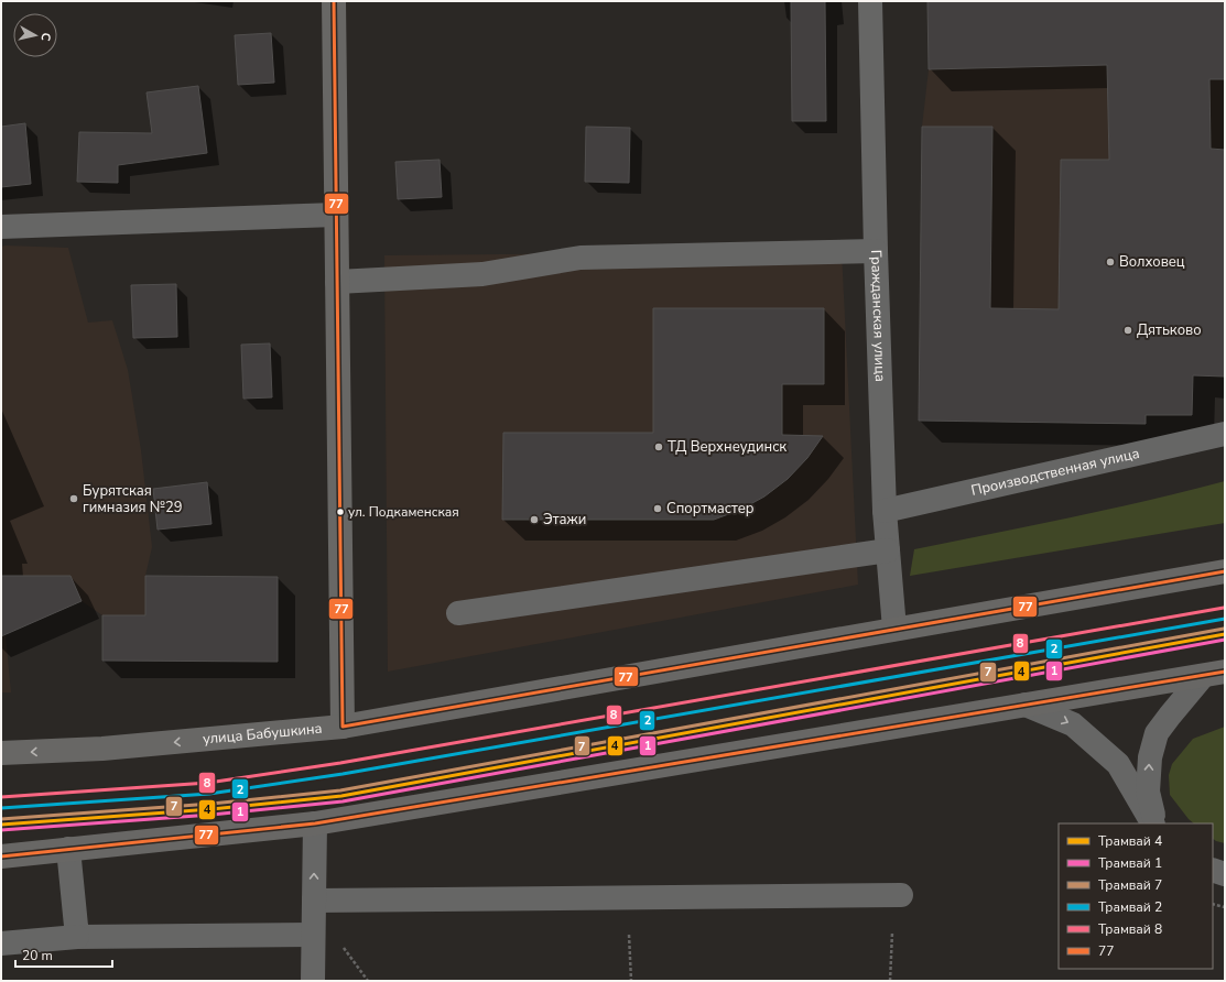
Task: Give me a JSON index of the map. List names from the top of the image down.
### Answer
{
  "streets": {
    "main road": ["улица Бабушкина"],
    "street": ["Гражданская улица", "Производственная улица"]
  },
  "crossings": [
    ["Гражданская улица", "Производственная улица"],
    ["Гражданская улица", "улица Бабушкина"]
  ],
  "places": [
    "Волховец",
    "Дятьково",
    "ТД Верхнеудинск",
    "Бурятская гимназия №29",
    "Спортмастер",
    "ул. Подкаменская",
    "Этажи"
  ],
  "lines": [
    "transit line 77",
    "tram line 8",
    "tram line 2",
    "tram line 7",
    "tram line 4",
    "tram line 1"
  ],
  "legend": [
    "Трамвай 4",
    "Трамвай 1",
    "Трамвай 7",
    "Трамвай 2",
    "Трамвай 8",
    "77"
  ],
  "scale_bar": "20 m",
  "north": "right"
}
